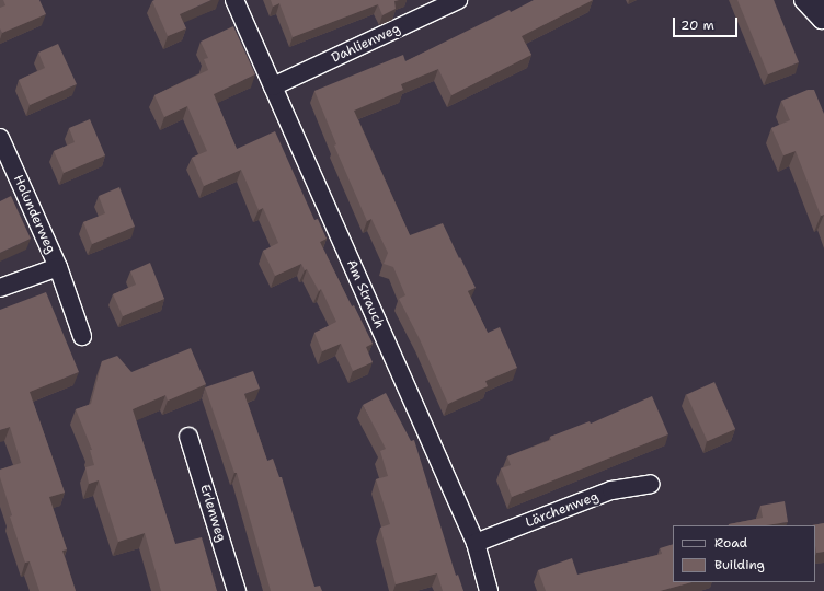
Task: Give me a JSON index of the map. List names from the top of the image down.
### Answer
{
  "streets": {
    "street": [
      "Dahlienweg",
      "Holunderweg",
      "Am Strauch",
      "Lärchenweg",
      "Erlenweg"
    ]
  },
  "crossings": [
    ["Dahlienweg", "Am Strauch"],
    ["Am Strauch", "Lärchenweg"]
  ],
  "legend": ["Road", "Building"],
  "scale_bar": "20 m"
}
